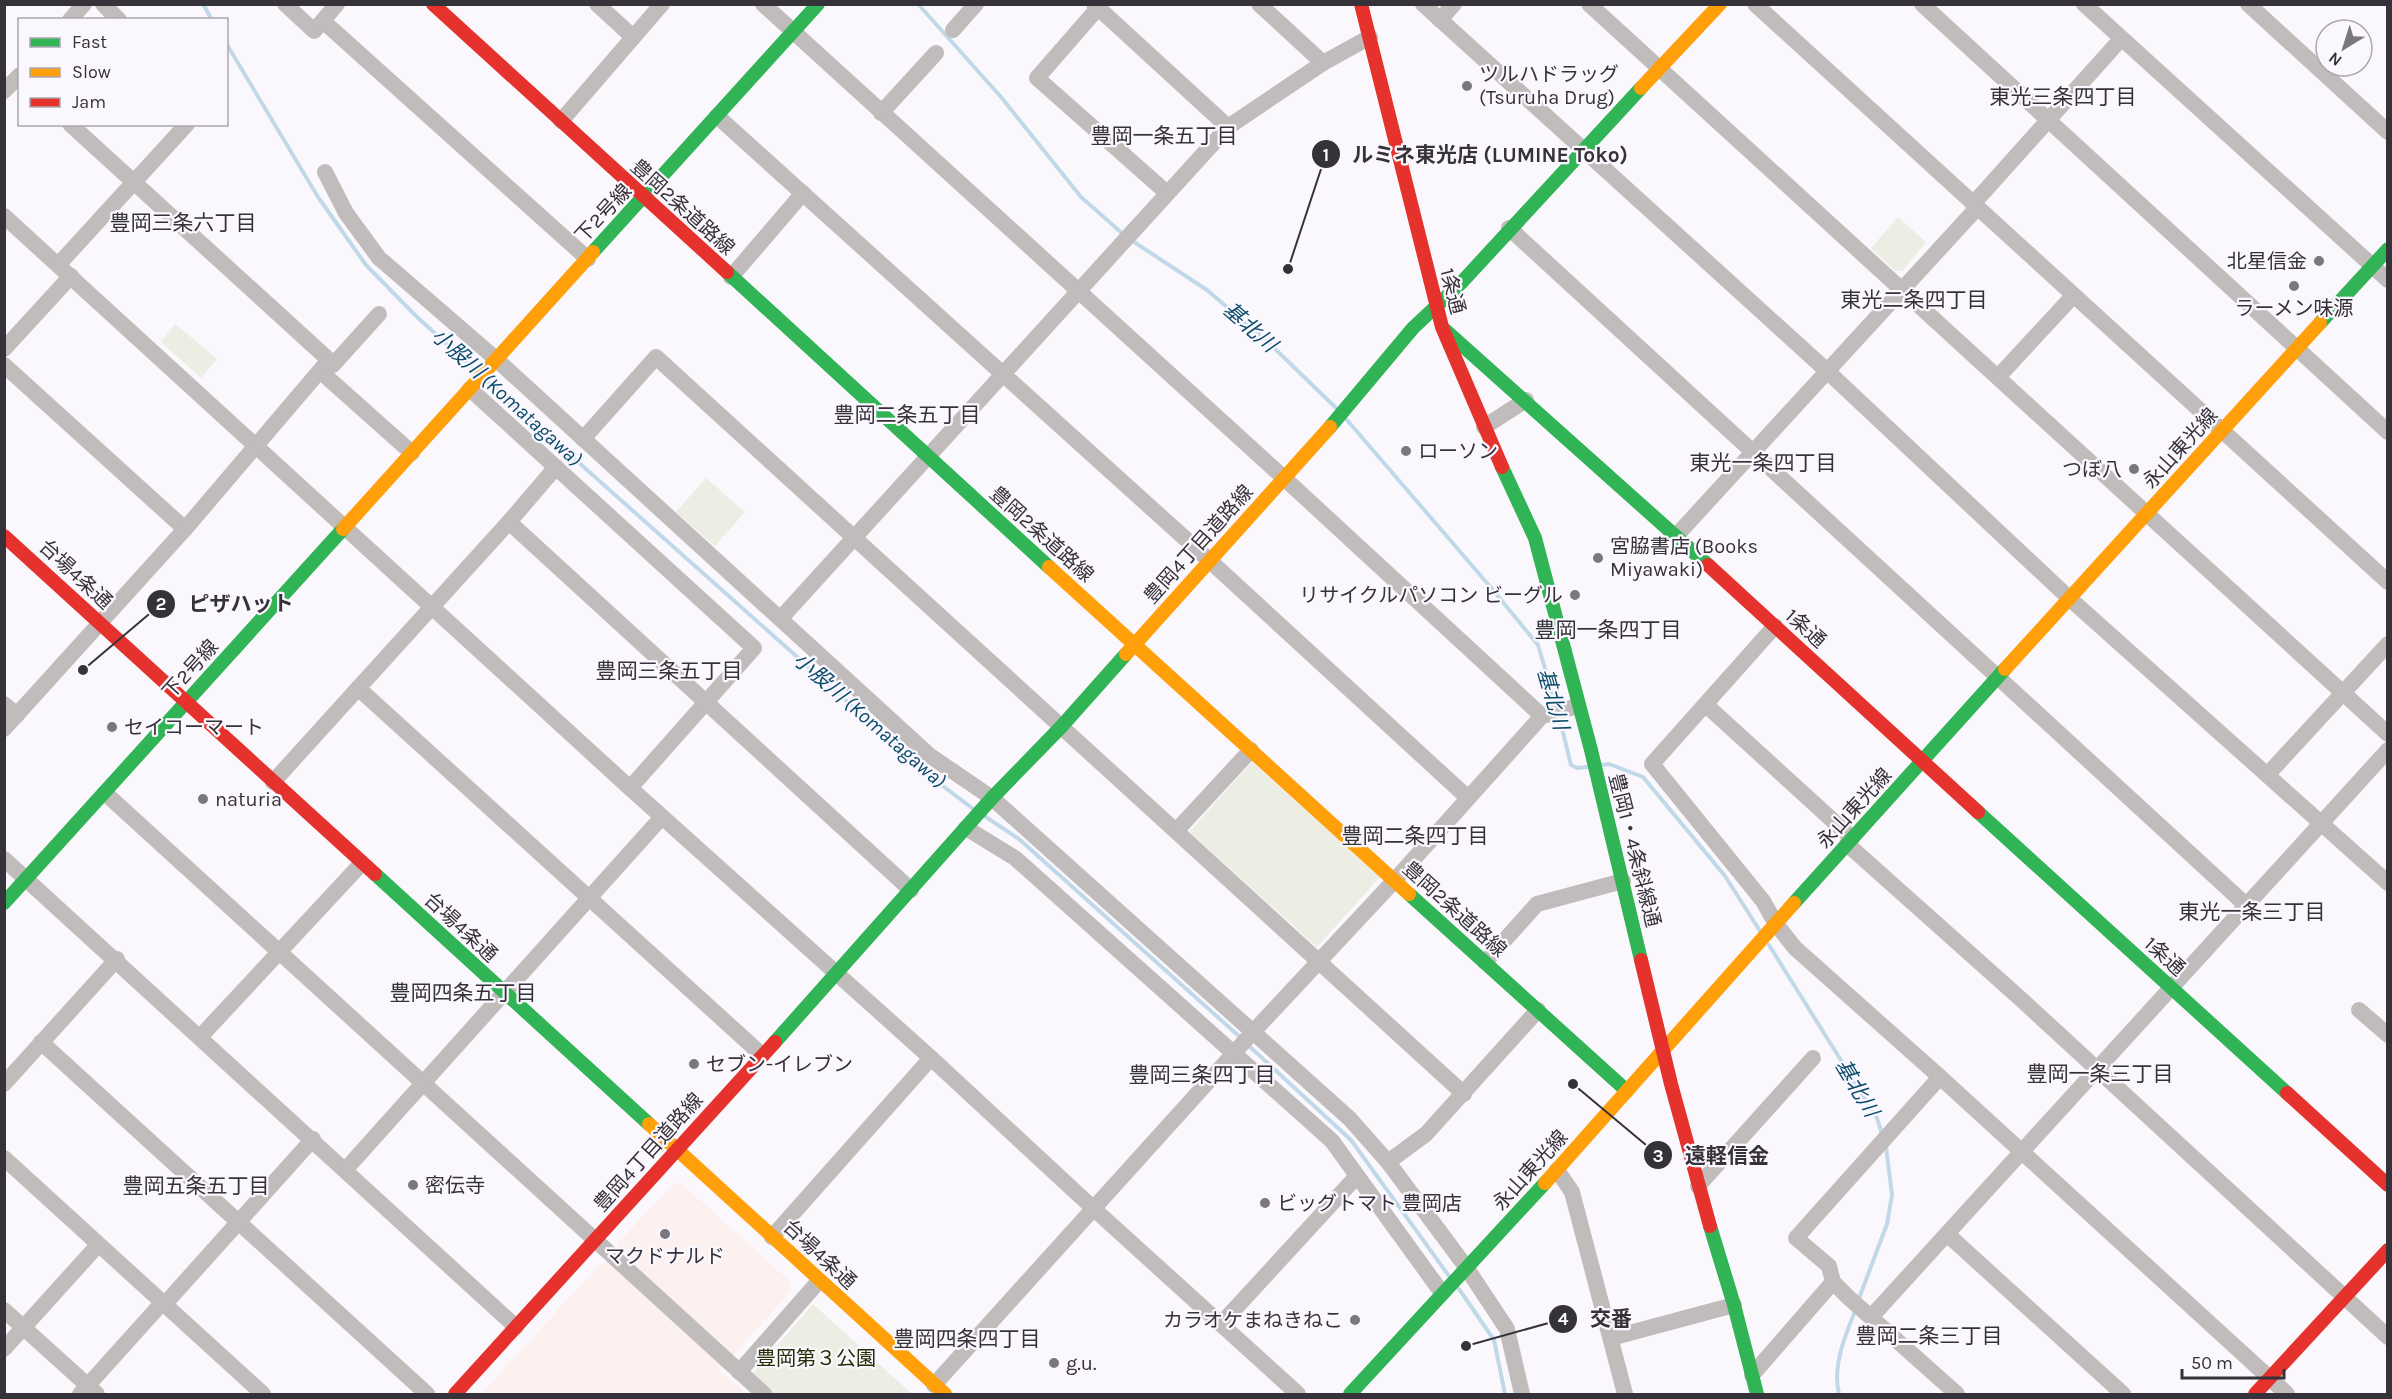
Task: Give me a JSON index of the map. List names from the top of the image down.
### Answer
{
  "streets": {
    "street": [
      "豊岡2条道路線",
      "下2号線",
      "1条通",
      "永山東光線",
      "豊岡4丁目道路線",
      "台場4条通",
      "豊岡1・4条斜線通"
    ]
  },
  "crossings": [
    ["豊岡2条道路線", "下2号線"],
    ["豊岡2条道路線", "永山東光線"],
    ["豊岡2条道路線", "豊岡4丁目道路線"],
    ["下2号線", "台場4条通"],
    ["1条通", "永山東光線"],
    ["1条通", "豊岡4丁目道路線"],
    ["1条通", "豊岡1・4条斜線通"],
    ["永山東光線", "豊岡1・4条斜線通"],
    ["豊岡4丁目道路線", "台場4条通"]
  ],
  "districts": [
    "東光三条四丁目",
    "豊岡一条五丁目",
    "豊岡三条六丁目",
    "東光二条四丁目",
    "豊岡二条五丁目",
    "東光一条四丁目",
    "豊岡一条四丁目",
    "豊岡三条五丁目",
    "豊岡二条四丁目",
    "東光一条三丁目",
    "豊岡四条五丁目",
    "豊岡一条三丁目",
    "豊岡三条四丁目",
    "豊岡五条五丁目",
    "豊岡二条三丁目",
    "豊岡四条四丁目"
  ],
  "water": ["基北川", "小股川 (Komatagawa)"],
  "parks": ["豊岡第３公園"],
  "places": [
    "ツルハドラッグ (Tsuruha Drug)",
    "北星信金",
    "ルミネ東光店 (LUMINE Toko)",
    "ラーメン味源",
    "ローソン",
    "つぼ八",
    "宮脇書店 (Books Miyawaki)",
    "リサイクルパソコン ビーグル",
    "ピザハット",
    "セイコーマート",
    "naturia",
    "セブン-イレブン",
    "遠軽信金",
    "密伝寺",
    "ビッグトマト 豊岡店",
    "マクドナルド",
    "カラオケまねきねこ",
    "交番",
    "g.u."
  ],
  "legend": ["Fast", "Slow", "Jam"],
  "scale_bar": "50 m",
  "north": "bottom left"
}
